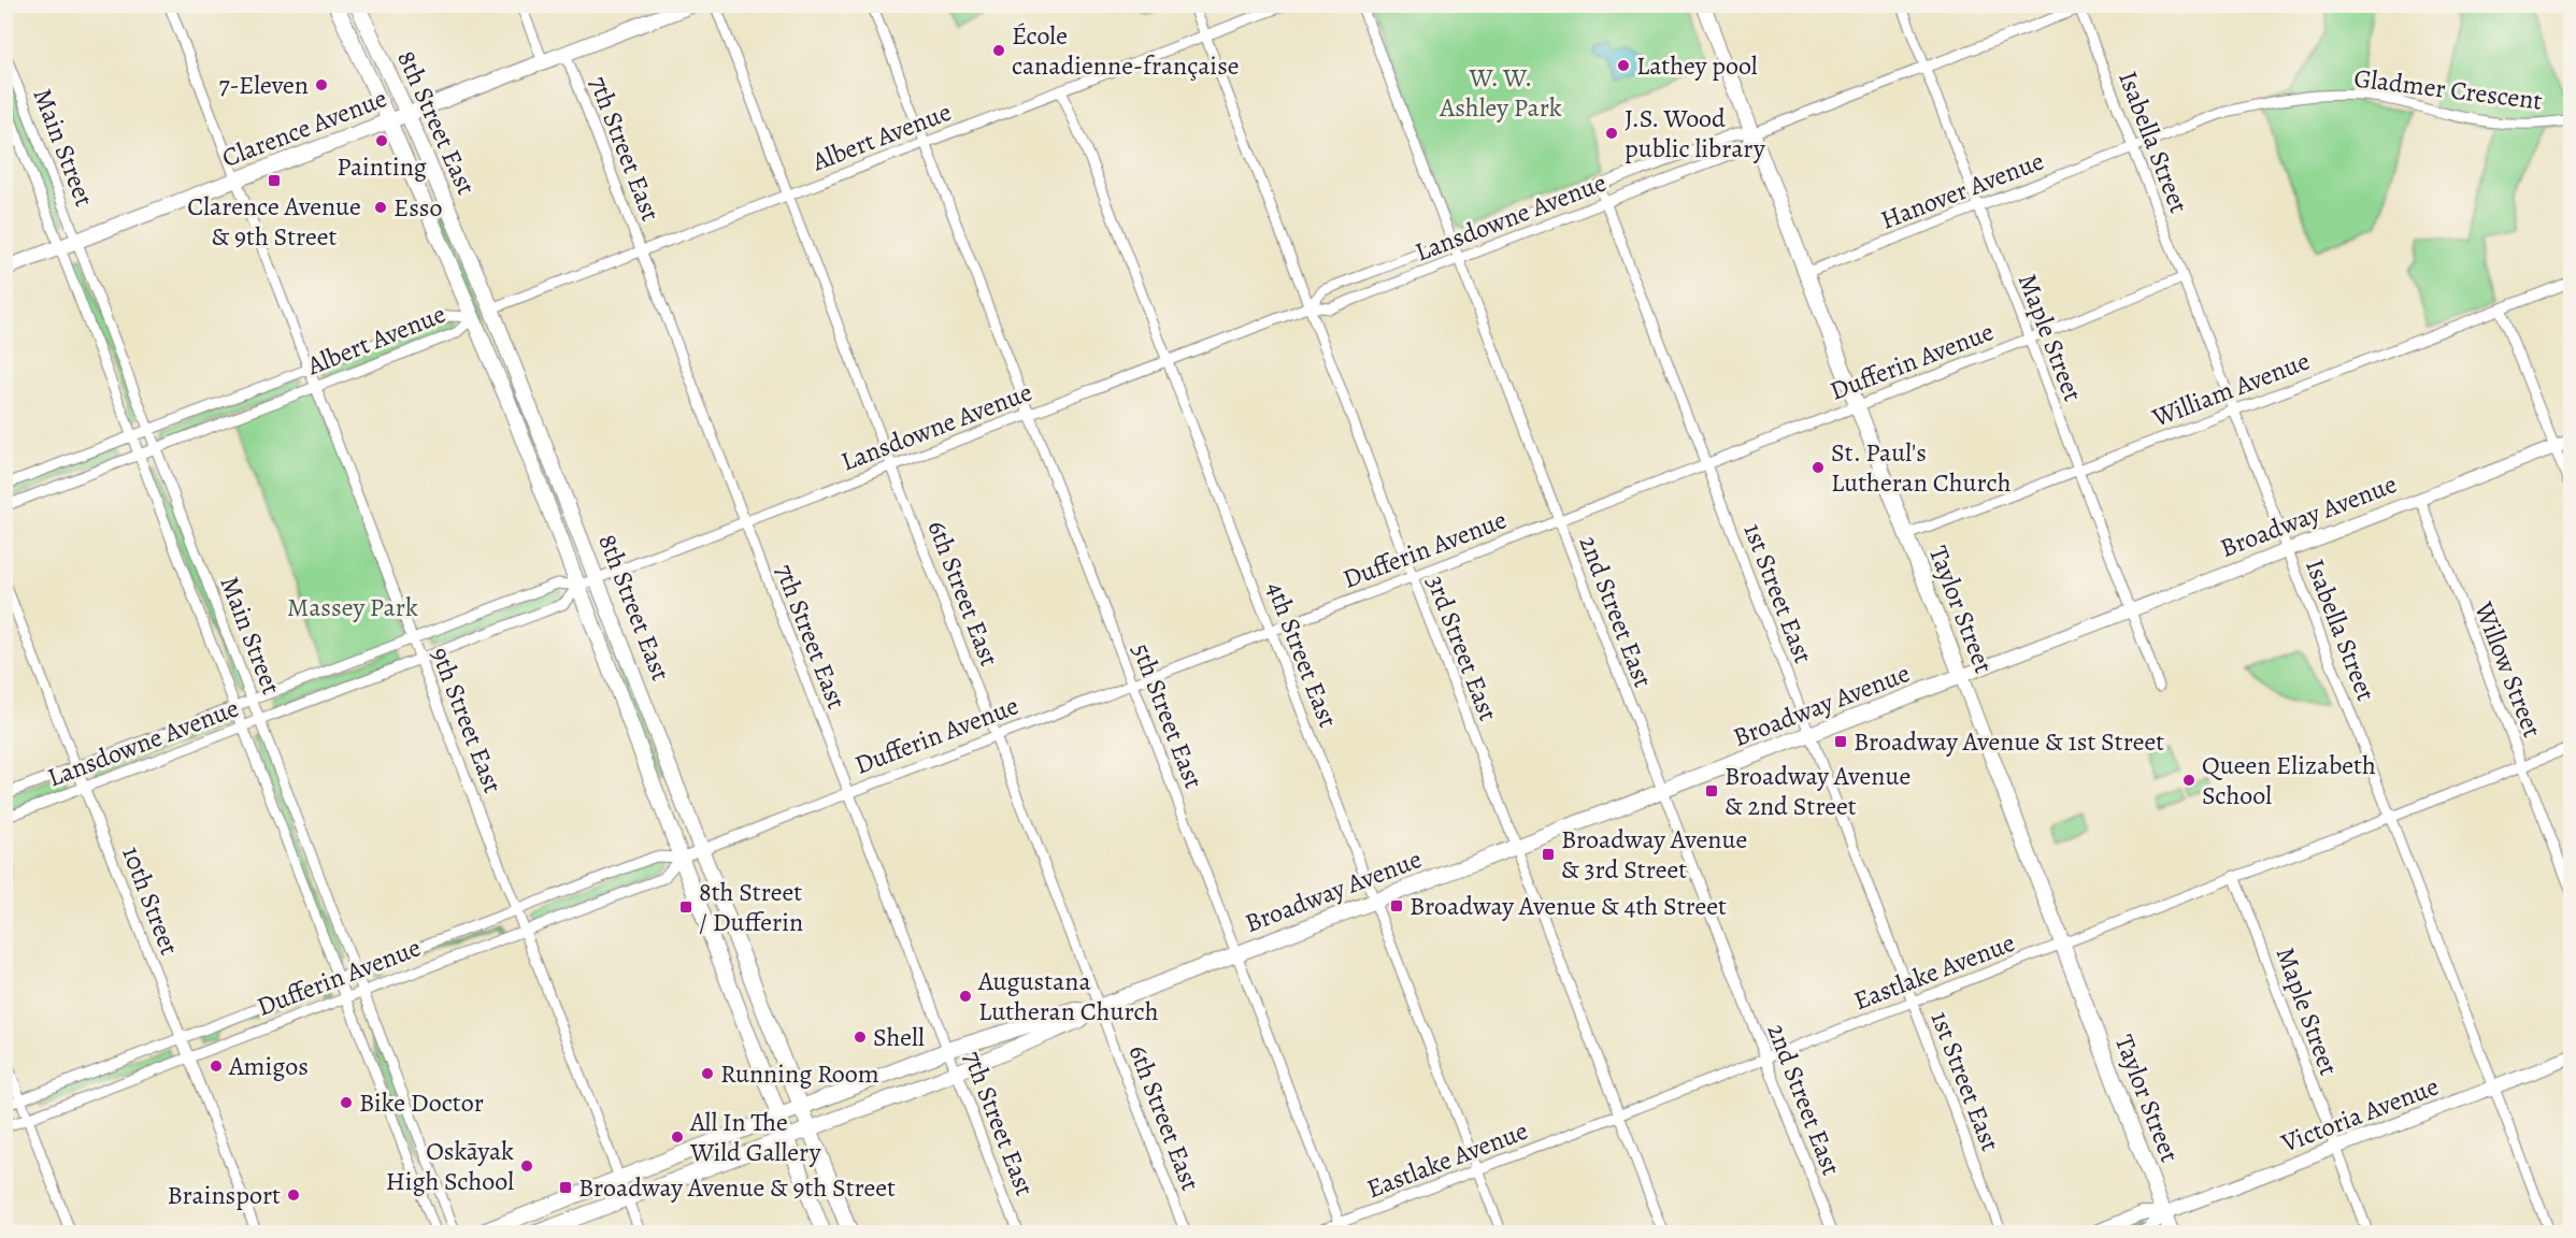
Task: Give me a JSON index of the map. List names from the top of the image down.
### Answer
{
  "streets": {
    "main road": [
      "8th Street East",
      "Clarence Avenue",
      "Broadway Avenue",
      "Taylor Street"
    ],
    "street": [
      "Gladmer Crescent",
      "Albert Avenue",
      "Isabella Street",
      "Main Street",
      "7th Street East",
      "Hanover Avenue",
      "Lansdowne Avenue",
      "Maple Street",
      "Dufferin Avenue",
      "William Avenue",
      "6th Street East",
      "1st Street East",
      "2nd Street East",
      "3rd Street East",
      "4th Street East",
      "Willow Street",
      "5th Street East",
      "9th Street East",
      "10th Street",
      "Eastlake Avenue",
      "Victoria Avenue"
    ]
  },
  "crossings": [
    ["Gladmer Crescent", "Isabella Street"],
    ["Gladmer Crescent", "Hanover Avenue"],
    ["8th Street East", "Clarence Avenue"],
    ["8th Street East", "Albert Avenue"],
    ["8th Street East", "Lansdowne Avenue"],
    ["8th Street East", "Dufferin Avenue"],
    ["8th Street East", "Broadway Avenue"],
    ["Clarence Avenue", "Main Street"],
    ["Clarence Avenue", "7th Street East"],
    ["Clarence Avenue", "9th Street East"],
    ["Albert Avenue", "Main Street"],
    ["Albert Avenue", "7th Street East"],
    ["Albert Avenue", "6th Street East"],
    ["Albert Avenue", "3rd Street East"],
    ["Albert Avenue", "4th Street East"],
    ["Albert Avenue", "5th Street East"],
    ["Albert Avenue", "9th Street East"],
    ["Isabella Street", "Hanover Avenue"],
    ["Isabella Street", "Lansdowne Avenue"],
    ["Isabella Street", "Dufferin Avenue"],
    ["Isabella Street", "William Avenue"],
    ["Isabella Street", "Broadway Avenue"],
    ["Isabella Street", "Eastlake Avenue"],
    ["Isabella Street", "Victoria Avenue"],
    ["Main Street", "Lansdowne Avenue"],
    ["Main Street", "Dufferin Avenue"],
    ["7th Street East", "Lansdowne Avenue"],
    ["7th Street East", "Dufferin Avenue"],
    ["7th Street East", "Broadway Avenue"],
    ["Hanover Avenue", "Maple Street"],
    ["Hanover Avenue", "Taylor Street"],
    ["Lansdowne Avenue", "Maple Street"],
    ["Lansdowne Avenue", "6th Street East"],
    ["Lansdowne Avenue", "1st Street East"],
    ["Lansdowne Avenue", "Taylor Street"],
    ["Lansdowne Avenue", "2nd Street East"],
    ["Lansdowne Avenue", "3rd Street East"],
    ["Lansdowne Avenue", "4th Street East"],
    ["Lansdowne Avenue", "5th Street East"],
    ["Lansdowne Avenue", "9th Street East"],
    ["Lansdowne Avenue", "10th Street"],
    ["Maple Street", "Dufferin Avenue"],
    ["Maple Street", "William Avenue"],
    ["Maple Street", "Broadway Avenue"],
    ["Maple Street", "Eastlake Avenue"],
    ["Maple Street", "Victoria Avenue"],
    ["Dufferin Avenue", "6th Street East"],
    ["Dufferin Avenue", "1st Street East"],
    ["Dufferin Avenue", "Taylor Street"],
    ["Dufferin Avenue", "2nd Street East"],
    ["Dufferin Avenue", "3rd Street East"],
    ["Dufferin Avenue", "4th Street East"],
    ["Dufferin Avenue", "5th Street East"],
    ["Dufferin Avenue", "9th Street East"],
    ["Dufferin Avenue", "10th Street"],
    ["William Avenue", "Taylor Street"],
    ["Broadway Avenue", "6th Street East"],
    ["Broadway Avenue", "1st Street East"],
    ["Broadway Avenue", "Taylor Street"],
    ["Broadway Avenue", "2nd Street East"],
    ["Broadway Avenue", "3rd Street East"],
    ["Broadway Avenue", "4th Street East"],
    ["Broadway Avenue", "Willow Street"],
    ["Broadway Avenue", "5th Street East"],
    ["Broadway Avenue", "9th Street East"],
    ["1st Street East", "Eastlake Avenue"],
    ["Taylor Street", "Eastlake Avenue"],
    ["Taylor Street", "Victoria Avenue"],
    ["2nd Street East", "Eastlake Avenue"],
    ["3rd Street East", "Eastlake Avenue"],
    ["4th Street East", "Eastlake Avenue"],
    ["Willow Street", "Eastlake Avenue"],
    ["5th Street East", "Eastlake Avenue"]
  ],
  "parks": ["W. W. Ashley Park", "Massey Park"],
  "places": {
    "other": [
      "École canadienne-française",
      "Lathey pool",
      "7-Eleven",
      "J.S. Wood public library",
      "Painting",
      "Esso",
      "St. Paul's Lutheran Church",
      "Queen Elizabeth School",
      "Augustana Lutheran Church",
      "Shell",
      "Amigos",
      "Running Room",
      "Bike Doctor",
      "All In The Wild Gallery",
      "Oskāyak High School",
      "Brainsport"
    ],
    "transit": [
      "Clarence Avenue & 9th Street",
      "Broadway Avenue & 1st Street",
      "Broadway Avenue & 2nd Street",
      "Broadway Avenue & 3rd Street",
      "Broadway Avenue & 4th Street",
      "8th Street / Dufferin",
      "Broadway Avenue & 9th Street"
    ]
  }
}
